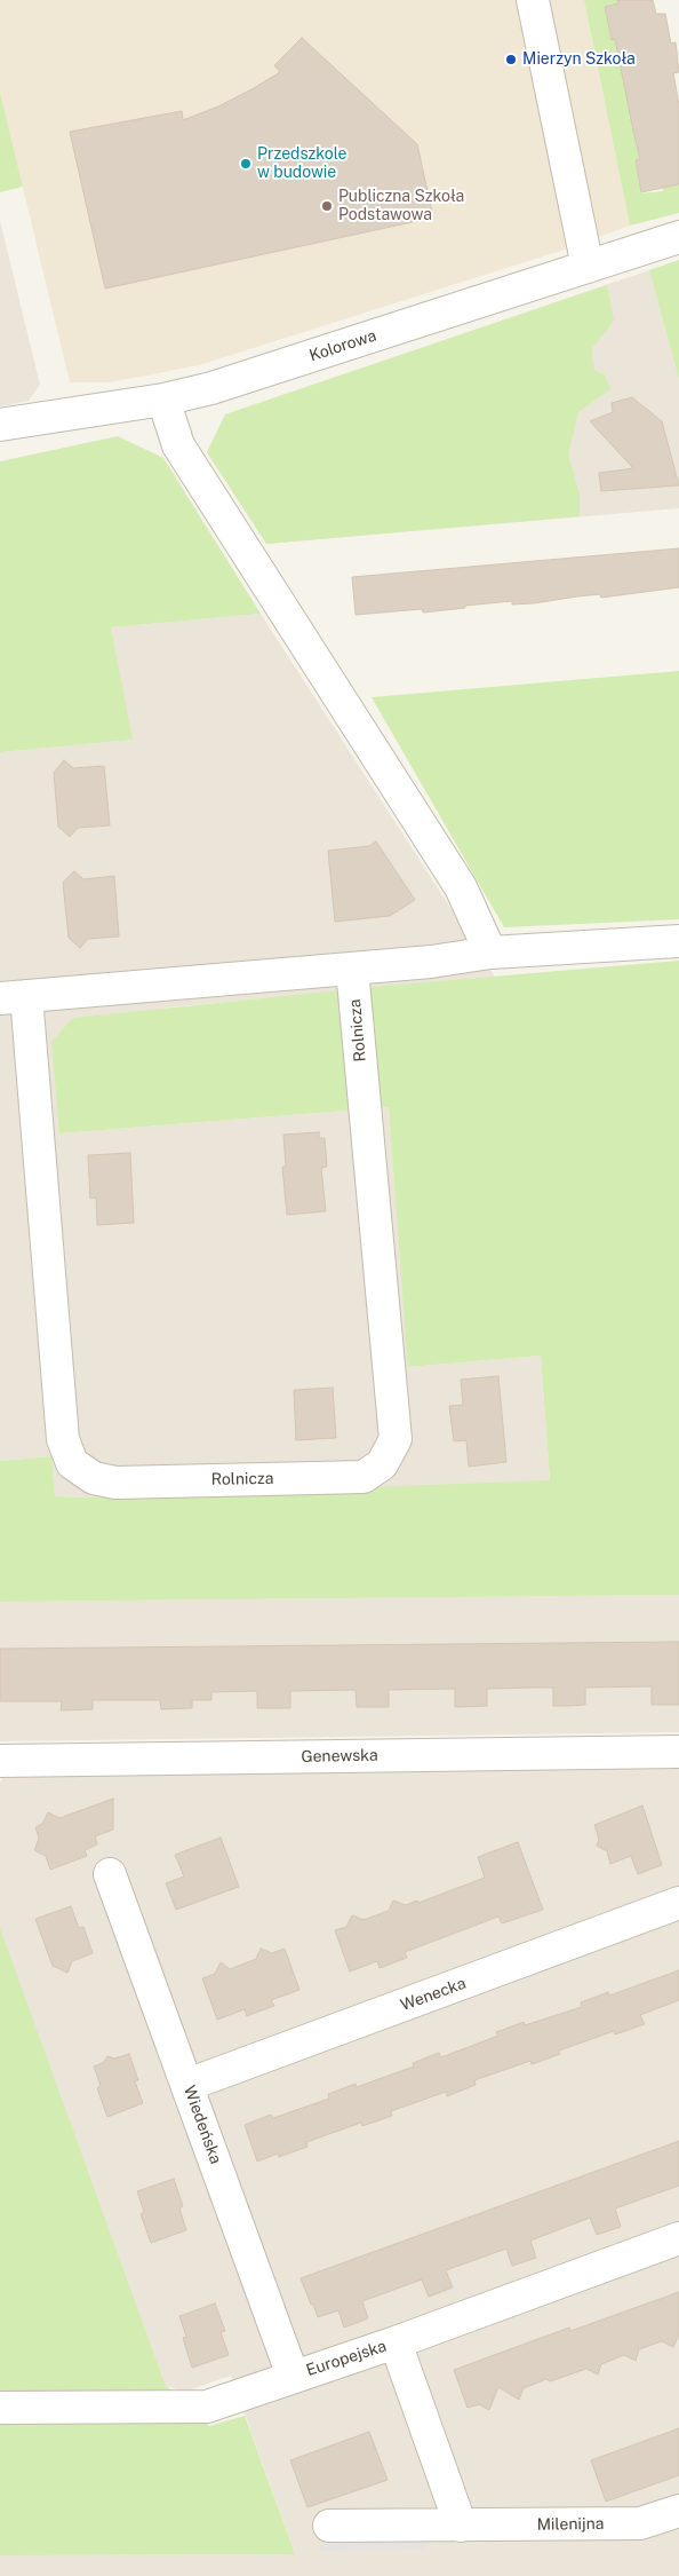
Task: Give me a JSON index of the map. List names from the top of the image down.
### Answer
{
  "streets": {
    "street": [
      "Kolorowa",
      "Rolnicza",
      "Genewska",
      "Wenecka",
      "Wiedeńska",
      "Europejska",
      "Milenijna"
    ]
  },
  "crossings": [
    ["Wenecka", "Wiedeńska"],
    ["Wiedeńska", "Europejska"]
  ],
  "places": ["Mierzyn Szkoła", "Przedszkole w budowie", "Publiczna Szkoła Podstawowa"]
}
